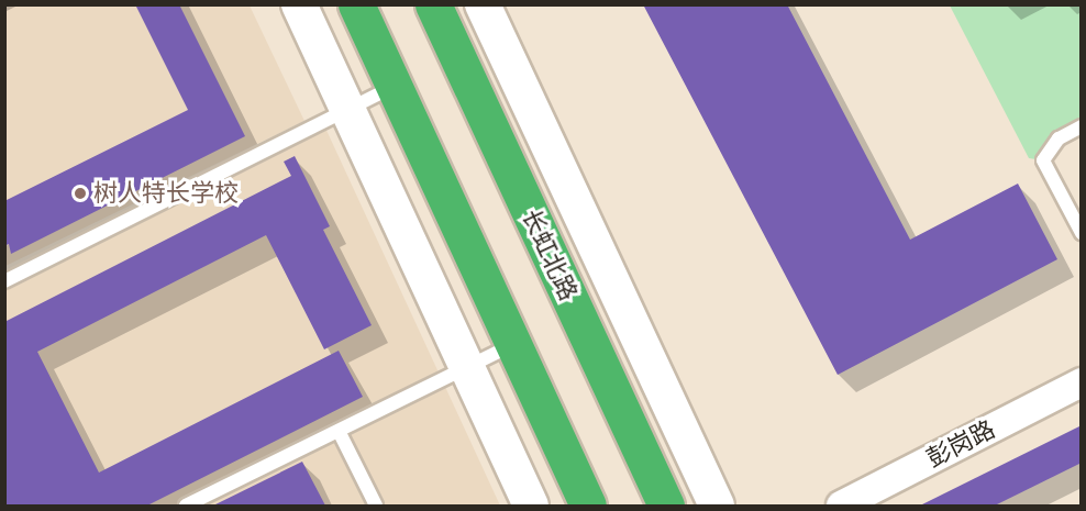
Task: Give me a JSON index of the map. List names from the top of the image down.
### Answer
{
  "streets": {
    "highway": ["长虹北路"],
    "street": ["彭岗路"]
  },
  "places": ["树人特长学校"]
}
